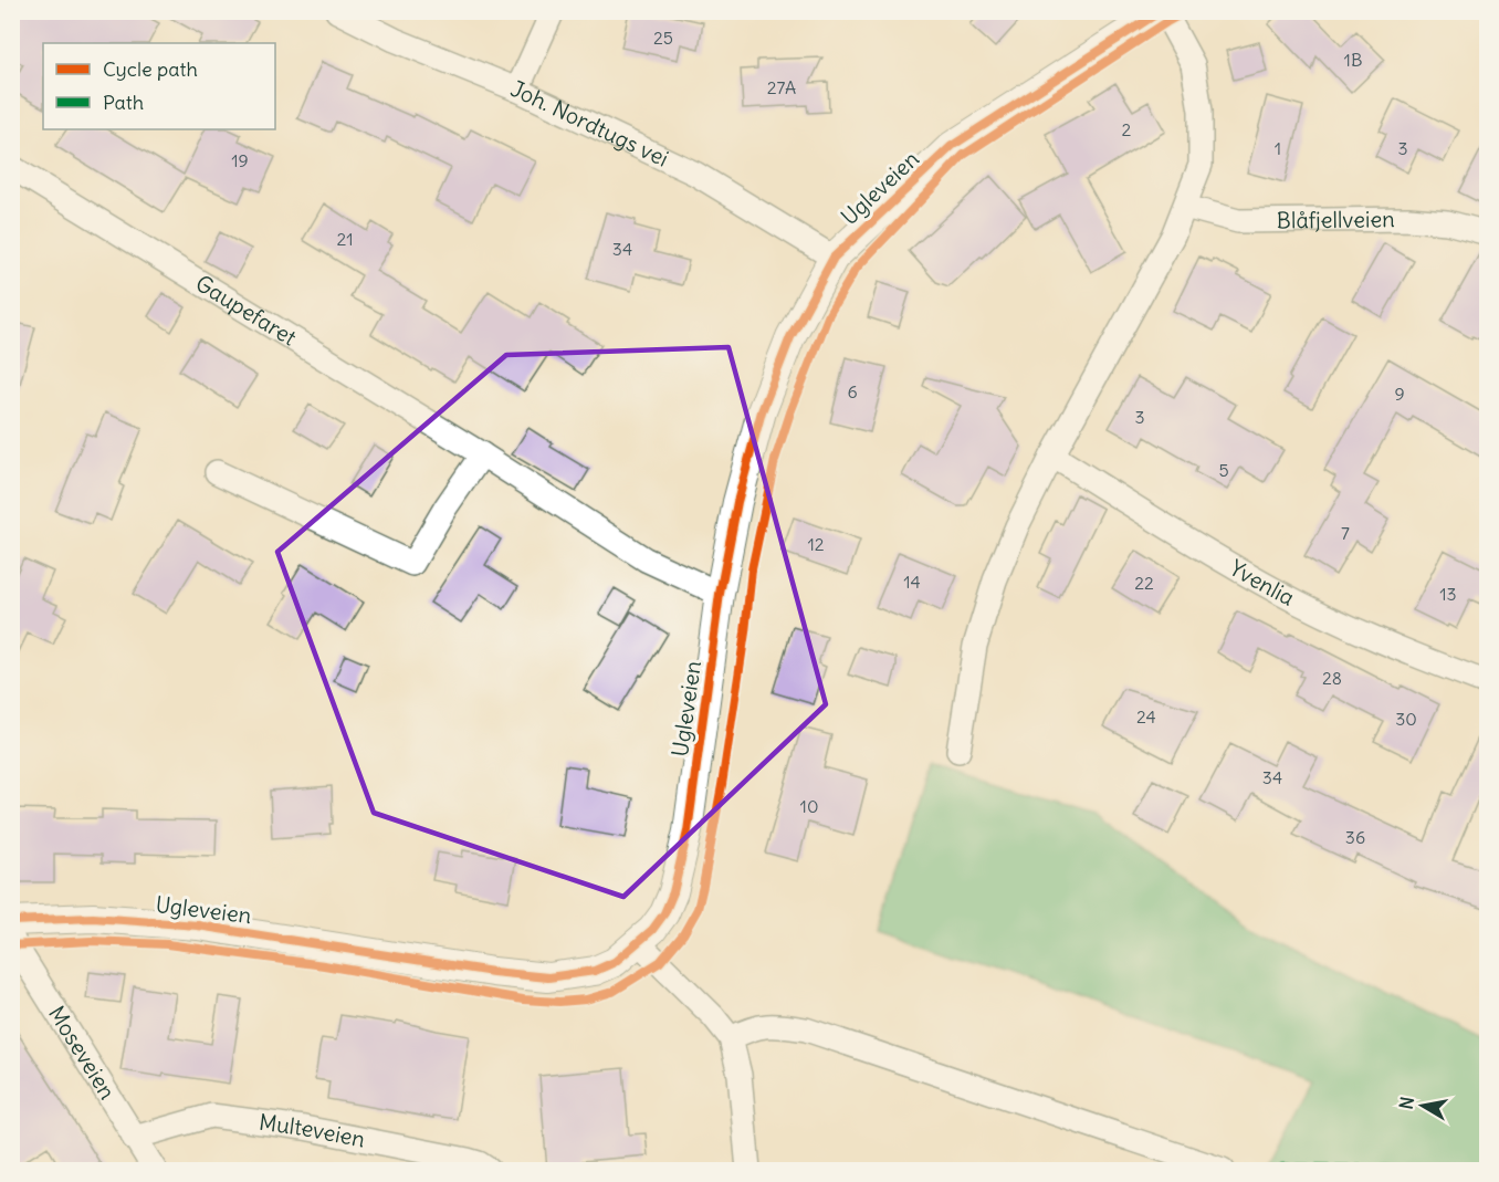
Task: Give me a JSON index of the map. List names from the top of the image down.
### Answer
{
  "streets": {
    "street": [
      "Joh. Nordtugs vei",
      "Ugleveien",
      "Blåfjellveien",
      "Gaupefaret",
      "Yvenlia",
      "Moseveien",
      "Multeveien"
    ]
  },
  "crossings": [
    ["Joh. Nordtugs vei", "Ugleveien"],
    ["Ugleveien", "Gaupefaret"],
    ["Moseveien", "Multeveien"]
  ],
  "house_numbers": [
    "25",
    "1B",
    "27A",
    "2",
    "1",
    "3",
    "19",
    "21",
    "34",
    "6",
    "9",
    "3",
    "5",
    "7",
    "12",
    "14",
    "22",
    "13",
    "28",
    "24",
    "30",
    "34",
    "10",
    "36"
  ],
  "legend": ["Cycle path", "Path"],
  "north": "left"
}
